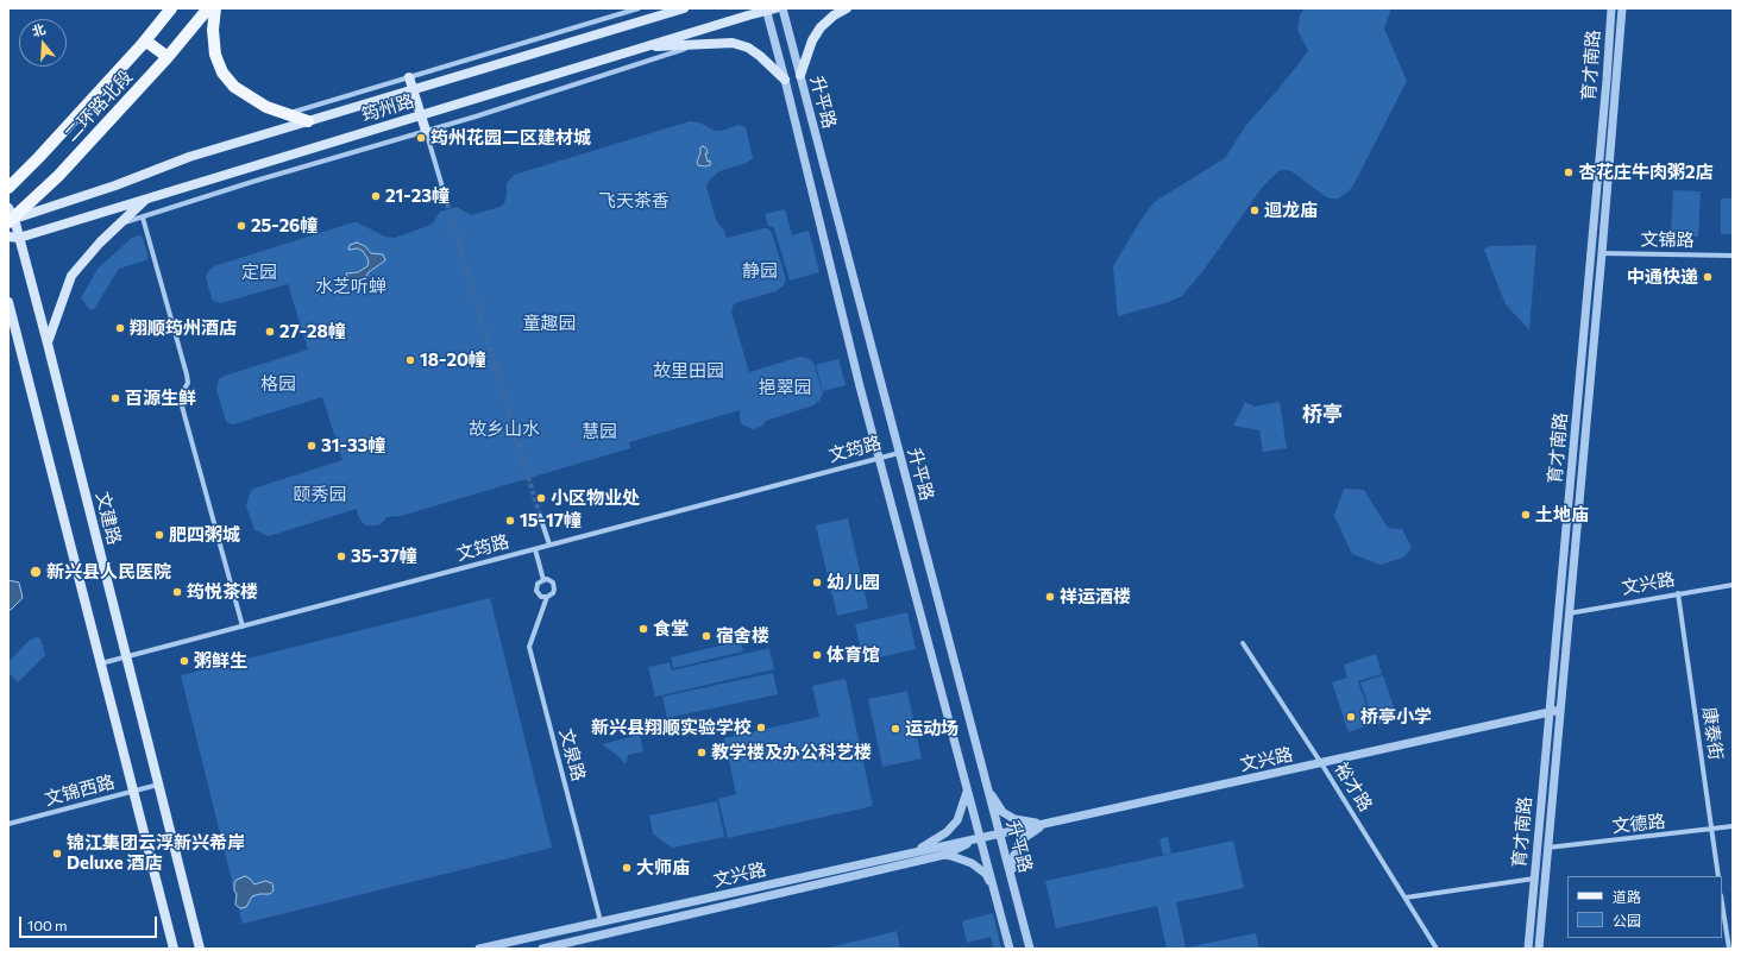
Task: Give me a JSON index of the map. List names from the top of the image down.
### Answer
{
  "streets": {
    "main road": ["二环路北段", "筠州路", "文建路"],
    "street": [
      "育才南路",
      "升平路",
      "文锦路",
      "文筠路",
      "文兴路",
      "康泰街",
      "文泉路",
      "裕才路",
      "文锦西路",
      "文德路"
    ]
  },
  "crossings": [
    ["育才南路", "文锦路"],
    ["育才南路", "文兴路"],
    ["育才南路", "文德路"],
    ["升平路", "筠州路"],
    ["升平路", "文筠路"],
    ["升平路", "文兴路"],
    ["二环路北段", "筠州路"],
    ["二环路北段", "文建路"],
    ["筠州路", "文建路"],
    ["文筠路", "文建路"],
    ["文筠路", "文泉路"],
    ["文建路", "文锦西路"],
    ["文兴路", "康泰街"],
    ["文兴路", "文泉路"],
    ["文兴路", "裕才路"],
    ["康泰街", "文德路"]
  ],
  "districts": ["桥亭"],
  "parks": [
    "飞天茶香",
    "静园",
    "定园",
    "水芝听蝉",
    "童趣园",
    "故里田园",
    "格园",
    "挹翠园",
    "故乡山水",
    "慧园",
    "颐秀园"
  ],
  "places": [
    "筠州花园二区建材城",
    "杏花庄牛肉粥2店",
    "21-23幢",
    "迴龙庙",
    "25-26幢",
    "中通快递",
    "翔顺筠州酒店",
    "27-28幢",
    "18-20幢",
    "百源生鲜",
    "31-33幢",
    "小区物业处",
    "土地庙",
    "15-17幢",
    "肥四粥城",
    "35-37幢",
    "新兴县人民医院",
    "幼儿园",
    "筠悦茶楼",
    "祥运酒楼",
    "食堂",
    "宿舍楼",
    "体育馆",
    "粥鲜生",
    "桥亭小学",
    "新兴县翔顺实验学校",
    "运动场",
    "教学楼及办公科艺楼",
    "锦江集团云浮新兴希岸 Deluxe 酒店",
    "大师庙"
  ],
  "legend": ["道路", "公园"],
  "scale_bar": "100 m",
  "north": "top"
}
